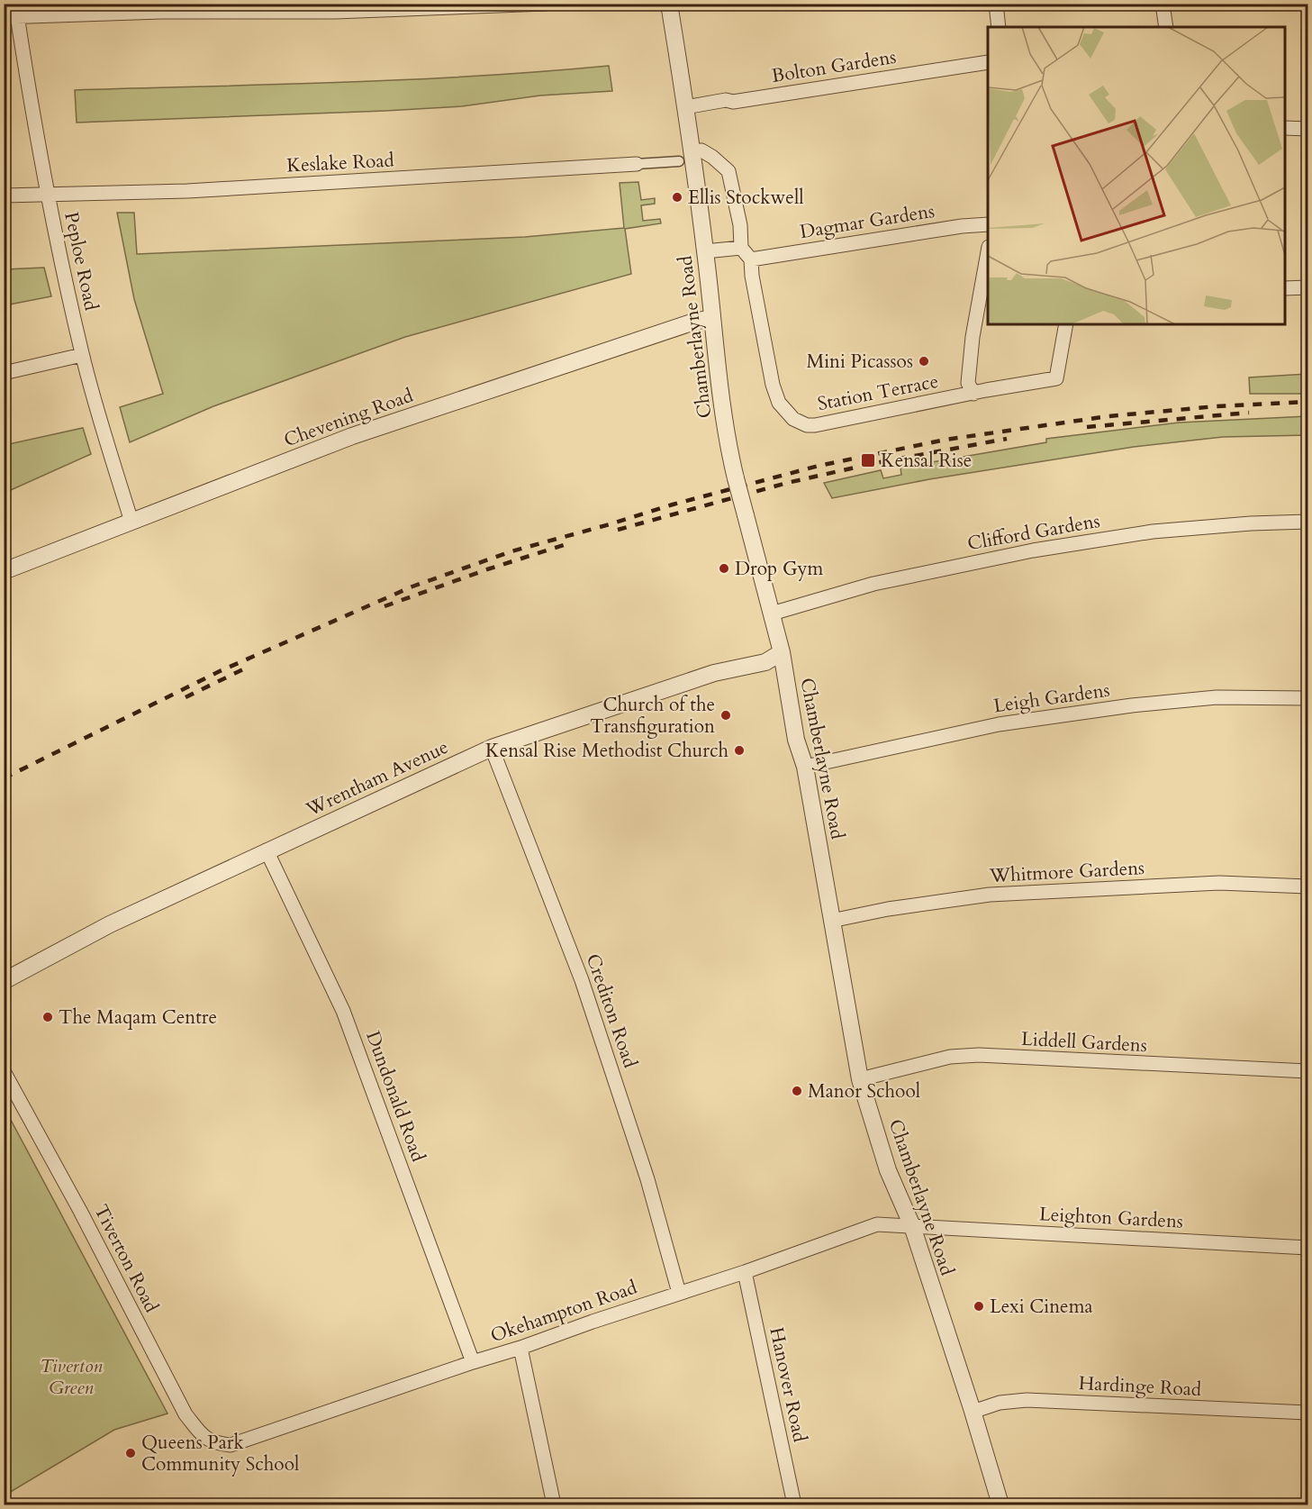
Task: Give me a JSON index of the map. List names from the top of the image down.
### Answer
{
  "streets": {
    "street": [
      "Bolton Gardens",
      "Keslake Road",
      "Dagmar Gardens",
      "Peploe Road",
      "Chamberlayne Road",
      "Station Terrace",
      "Chevening Road",
      "Clifford Gardens",
      "Leigh Gardens",
      "Wrentham Avenue",
      "Whitmore Gardens",
      "Crediton Road",
      "Liddell Gardens",
      "Dundonald Road",
      "Leighton Gardens",
      "Tiverton Road",
      "Okehampton Road",
      "Hanover Road",
      "Hardinge Road"
    ]
  },
  "crossings": [
    ["Bolton Gardens", "Chamberlayne Road"],
    ["Keslake Road", "Peploe Road"],
    ["Keslake Road", "Chamberlayne Road"],
    ["Dagmar Gardens", "Station Terrace"],
    ["Peploe Road", "Chevening Road"],
    ["Chamberlayne Road", "Chevening Road"],
    ["Chamberlayne Road", "Clifford Gardens"],
    ["Chamberlayne Road", "Leigh Gardens"],
    ["Chamberlayne Road", "Wrentham Avenue"],
    ["Chamberlayne Road", "Whitmore Gardens"],
    ["Chamberlayne Road", "Liddell Gardens"],
    ["Chamberlayne Road", "Leighton Gardens"],
    ["Chamberlayne Road", "Okehampton Road"],
    ["Chamberlayne Road", "Hardinge Road"],
    ["Wrentham Avenue", "Crediton Road"],
    ["Wrentham Avenue", "Dundonald Road"],
    ["Crediton Road", "Okehampton Road"],
    ["Dundonald Road", "Okehampton Road"],
    ["Leighton Gardens", "Okehampton Road"],
    ["Tiverton Road", "Okehampton Road"],
    ["Okehampton Road", "Hanover Road"]
  ],
  "parks": ["Tiverton Green"],
  "places": {
    "other": [
      "Ellis Stockwell",
      "Mini Picassos",
      "Drop Gym",
      "Church of the Transfiguration",
      "Kensal Rise Methodist Church",
      "The Maqam Centre",
      "Manor School",
      "Lexi Cinema",
      "Queens Park Community School"
    ],
    "transit": ["Kensal Rise"]
  }
}
